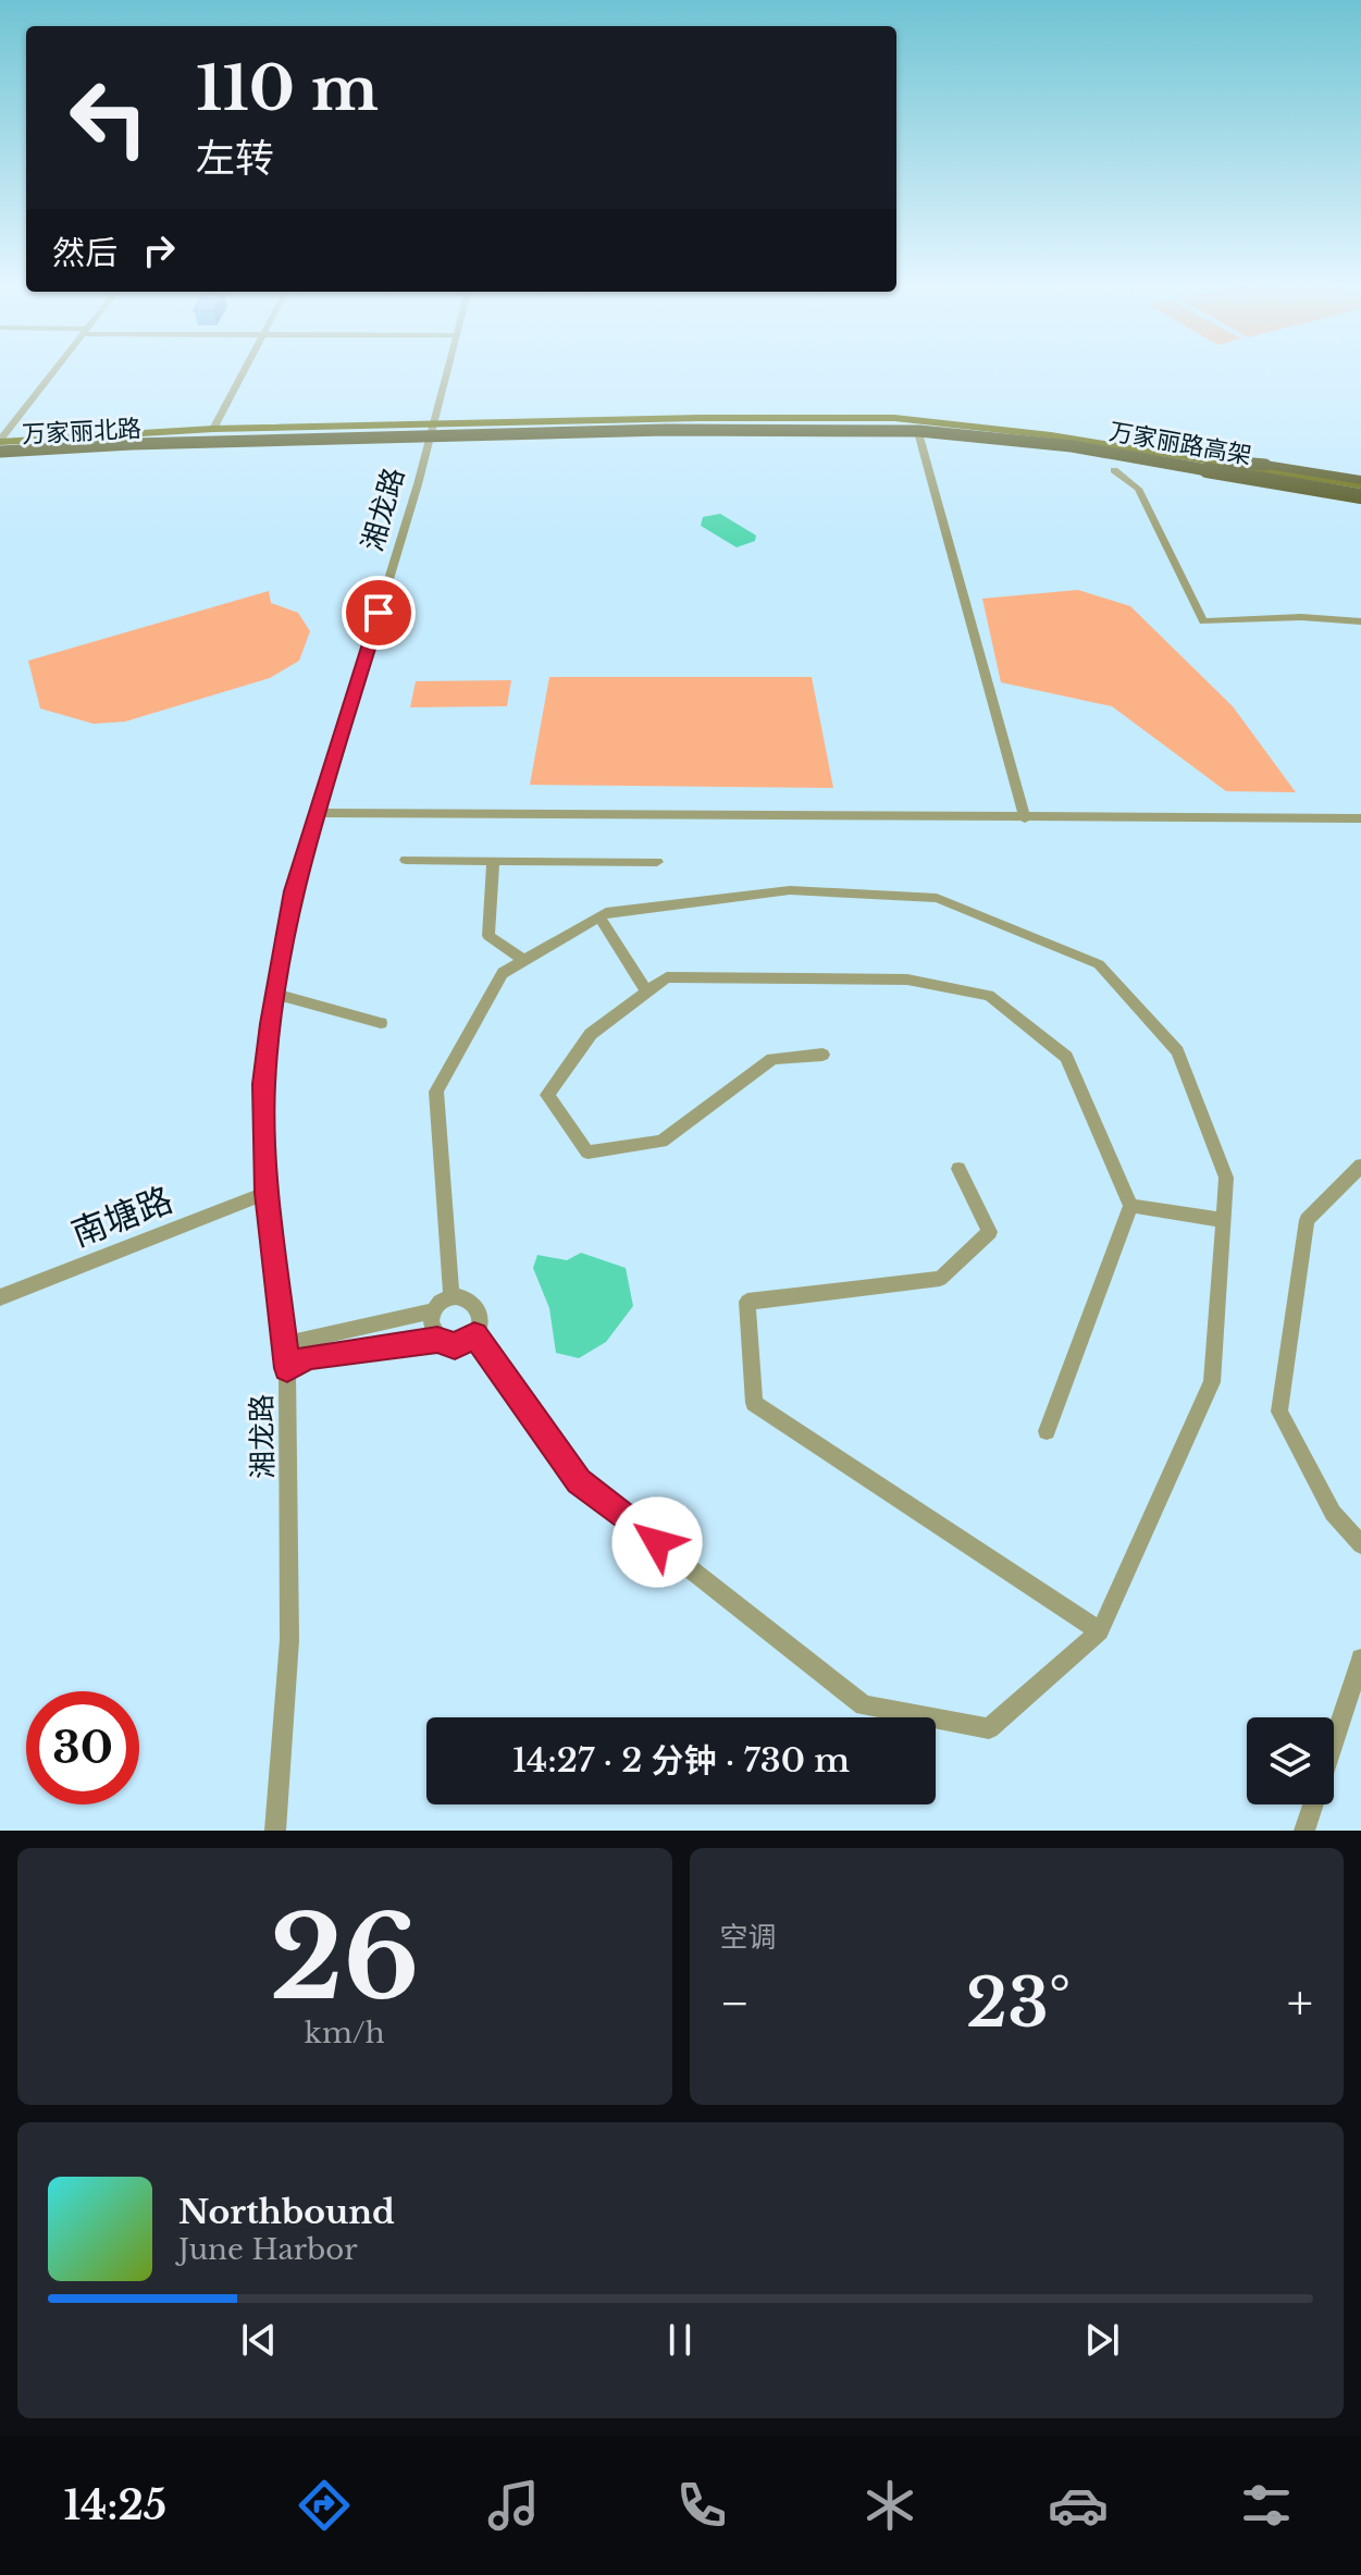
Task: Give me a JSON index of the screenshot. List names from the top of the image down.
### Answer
{
  "streets": {
    "highway": ["万家丽路高架"],
    "main road": ["万家丽北路"],
    "street": ["湘龙路", "南塘路"]
  },
  "crossings": [
    ["万家丽北路", "万家丽路高架"],
    ["万家丽北路", "湘龙路"],
    ["湘龙路", "南塘路"]
  ],
  "page": {
    "turn": ["110 m", "左转"],
    "then": "然后",
    "limit": "30",
    "trip": "14:27 · 2 分钟 · 730 m",
    "tile": [
      ["26", "km/h"],
      "空调"
    ],
    "heat": ["−", "23°", "+"],
    "song": ["Northbound", "June Harbor"],
    "tabs": "14:25"
  }
}
